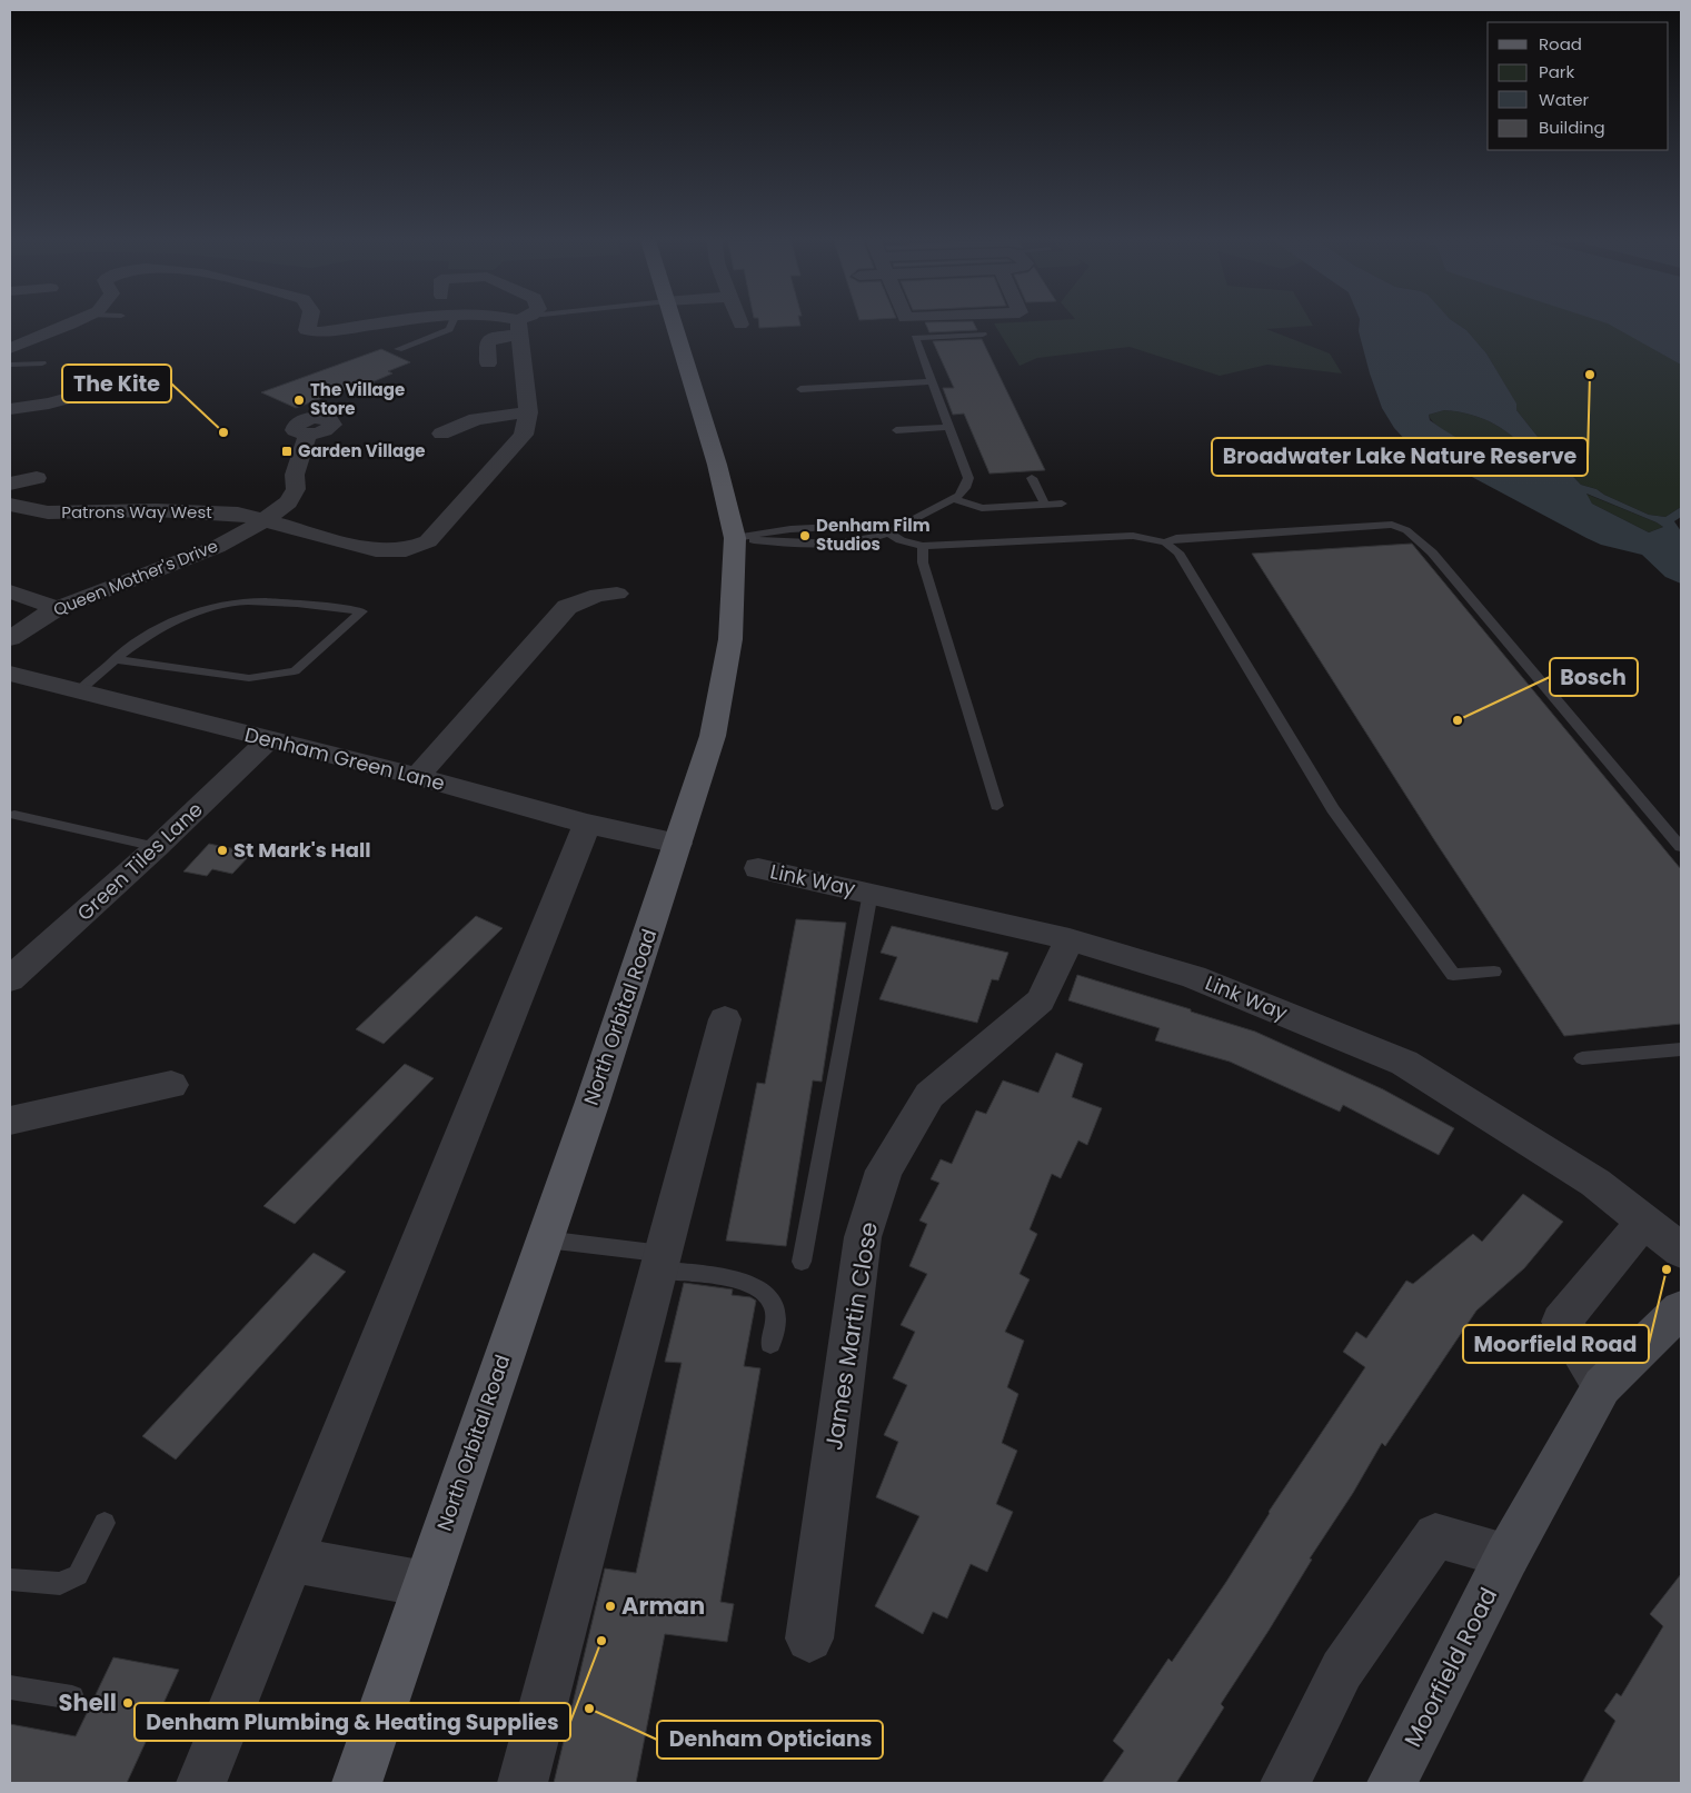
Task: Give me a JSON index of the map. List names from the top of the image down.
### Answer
{
  "streets": {
    "main road": ["North Orbital Road"],
    "street": [
      "Patrons Way West",
      "Queen Mother's Drive",
      "Denham Green Lane",
      "Green Tiles Lane",
      "Link Way",
      "James Martin Close",
      "Moorfield Road"
    ]
  },
  "crossings": [
    ["Patrons Way West", "Queen Mother's Drive"],
    ["Denham Green Lane", "Green Tiles Lane"],
    ["Denham Green Lane", "North Orbital Road"],
    ["Link Way", "James Martin Close"]
  ],
  "places": {
    "other": [
      "Broadwater Lake Nature Reserve",
      "The Village Store",
      "The Kite",
      "Denham Film Studios",
      "Bosch",
      "St Mark's Hall",
      "Moorfield Road",
      "Arman",
      "Denham Plumbing & Heating Supplies",
      "Shell",
      "Denham Opticians"
    ],
    "transit": ["Garden Village"]
  },
  "legend": [
    "Road",
    "Park",
    "Water",
    "Building"
  ]
}
